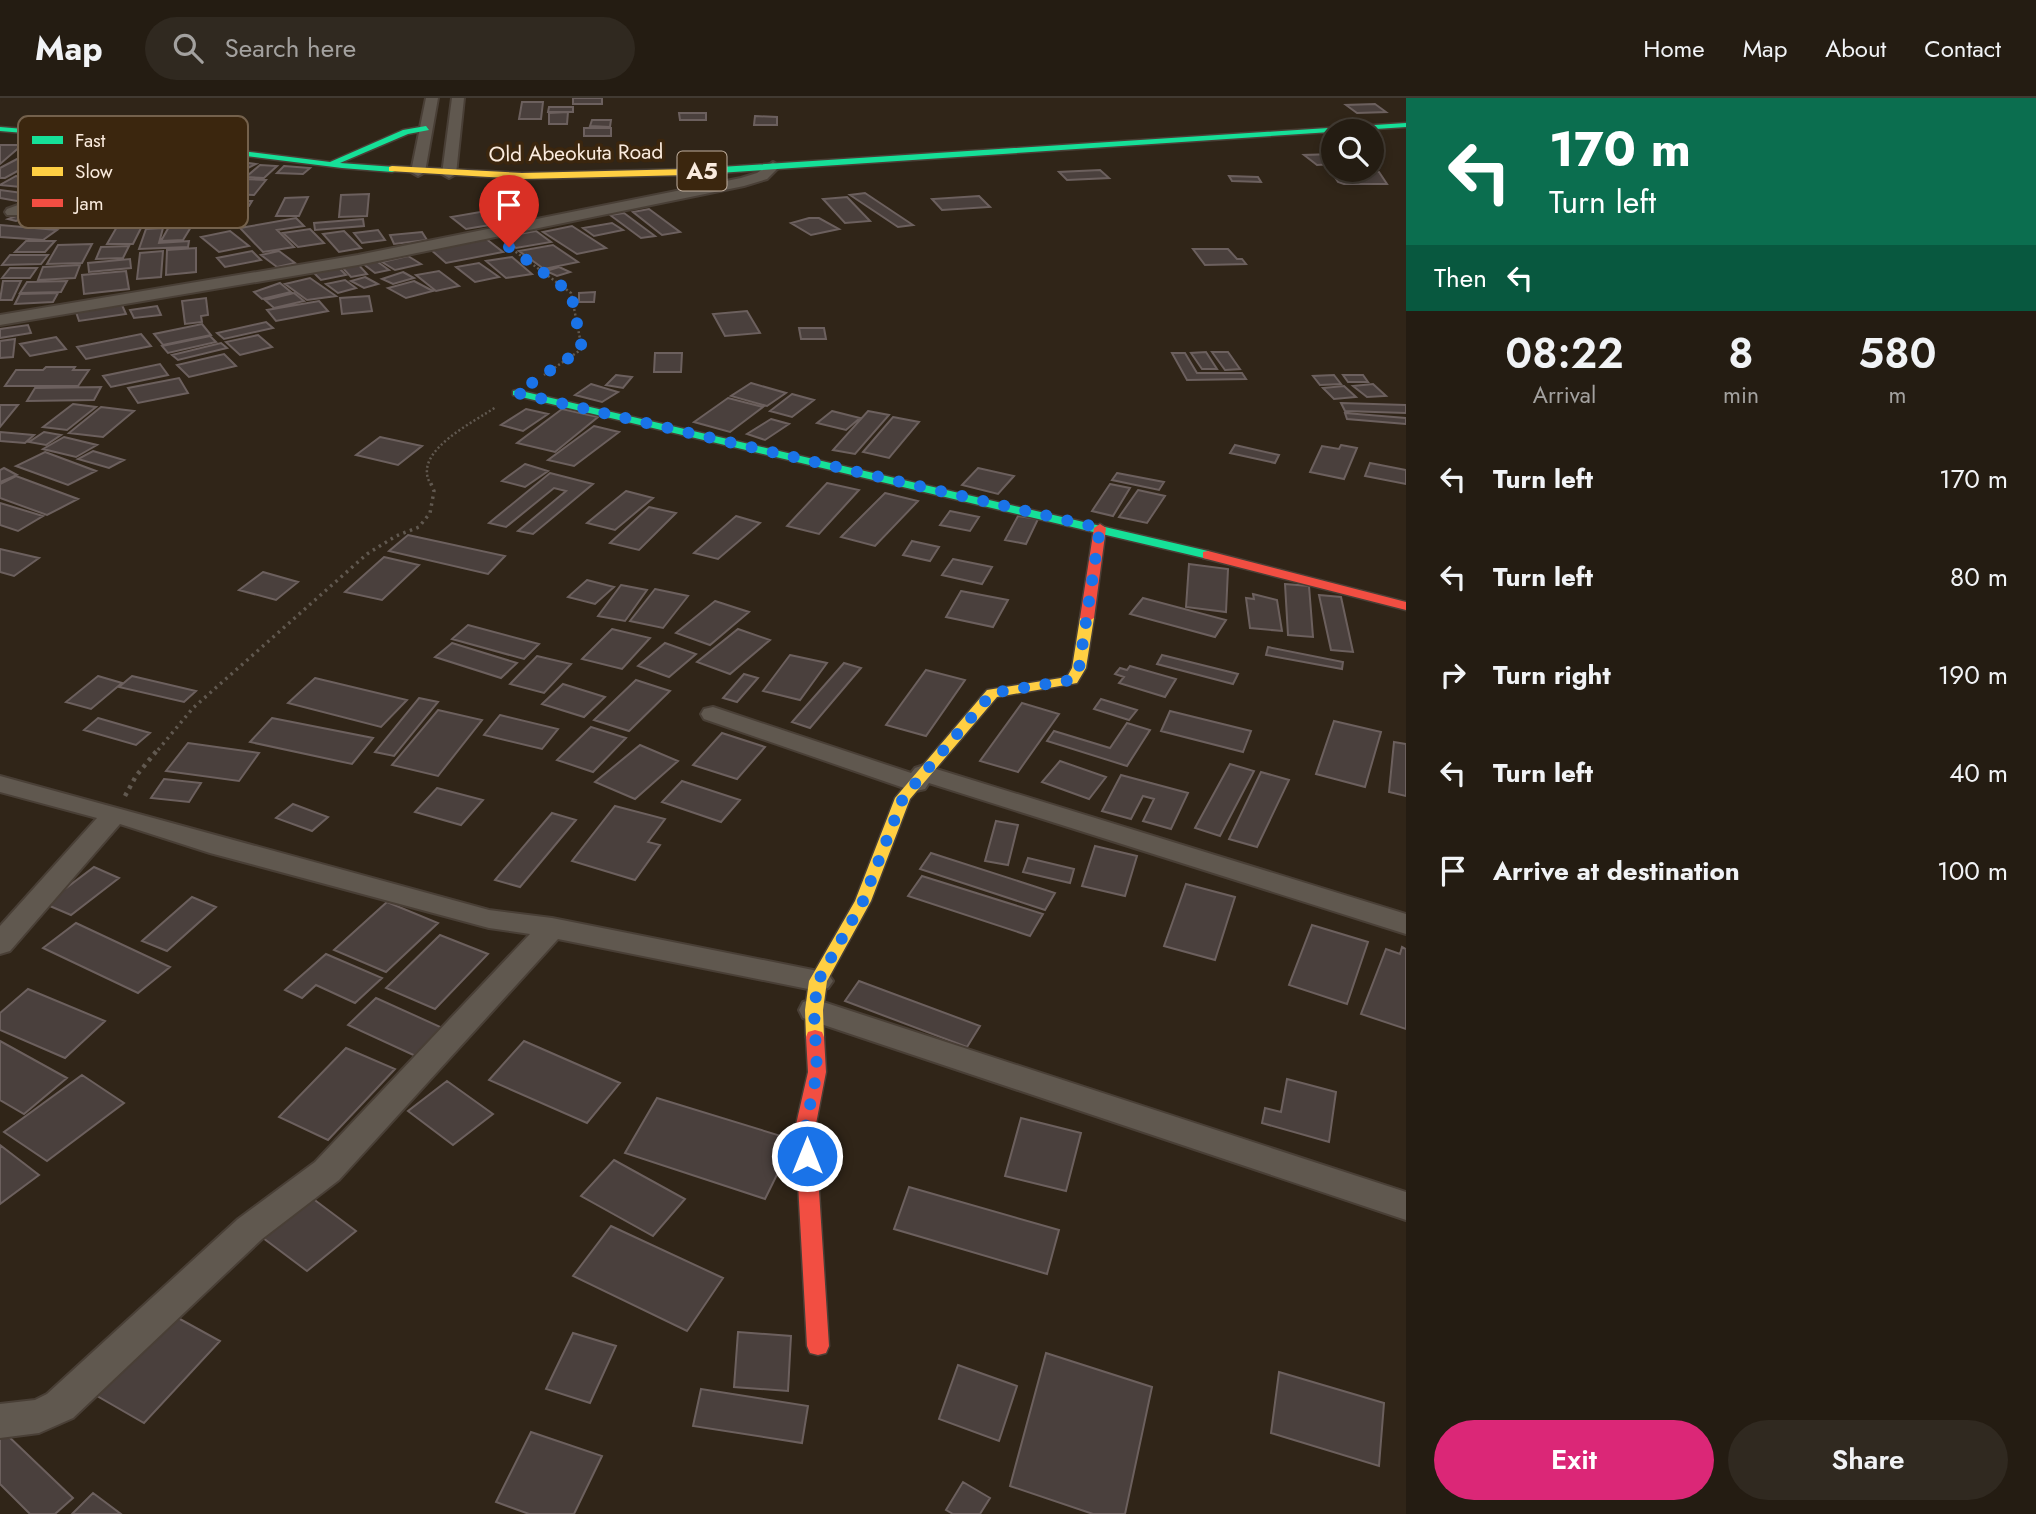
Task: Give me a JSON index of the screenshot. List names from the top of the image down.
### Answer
{
  "streets": {
    "main road": ["Old Abeokuta Road", "A5"]
  },
  "legend": ["Fast", "Slow", "Jam"],
  "page": {
    "header": "Map",
    "search": "Search here",
    "nav": [
      "Home",
      "Map",
      "About",
      "Contact"
    ],
    "turn": ["170 m", "Turn left"],
    "then": "Then",
    "eta": [
      "08:22",
      "Arrival",
      "8",
      "min",
      "580",
      "m"
    ],
    "list": [
      {
        "name": "Turn left",
        "value": "170 m"
      },
      {
        "name": "Turn left",
        "value": "80 m"
      },
      {
        "name": "Turn right",
        "value": "190 m"
      },
      {
        "name": "Turn left",
        "value": "40 m"
      },
      {
        "name": "Arrive at destination",
        "value": "100 m"
      }
    ],
    "buttons": ["Exit", "Share"]
  }
}
